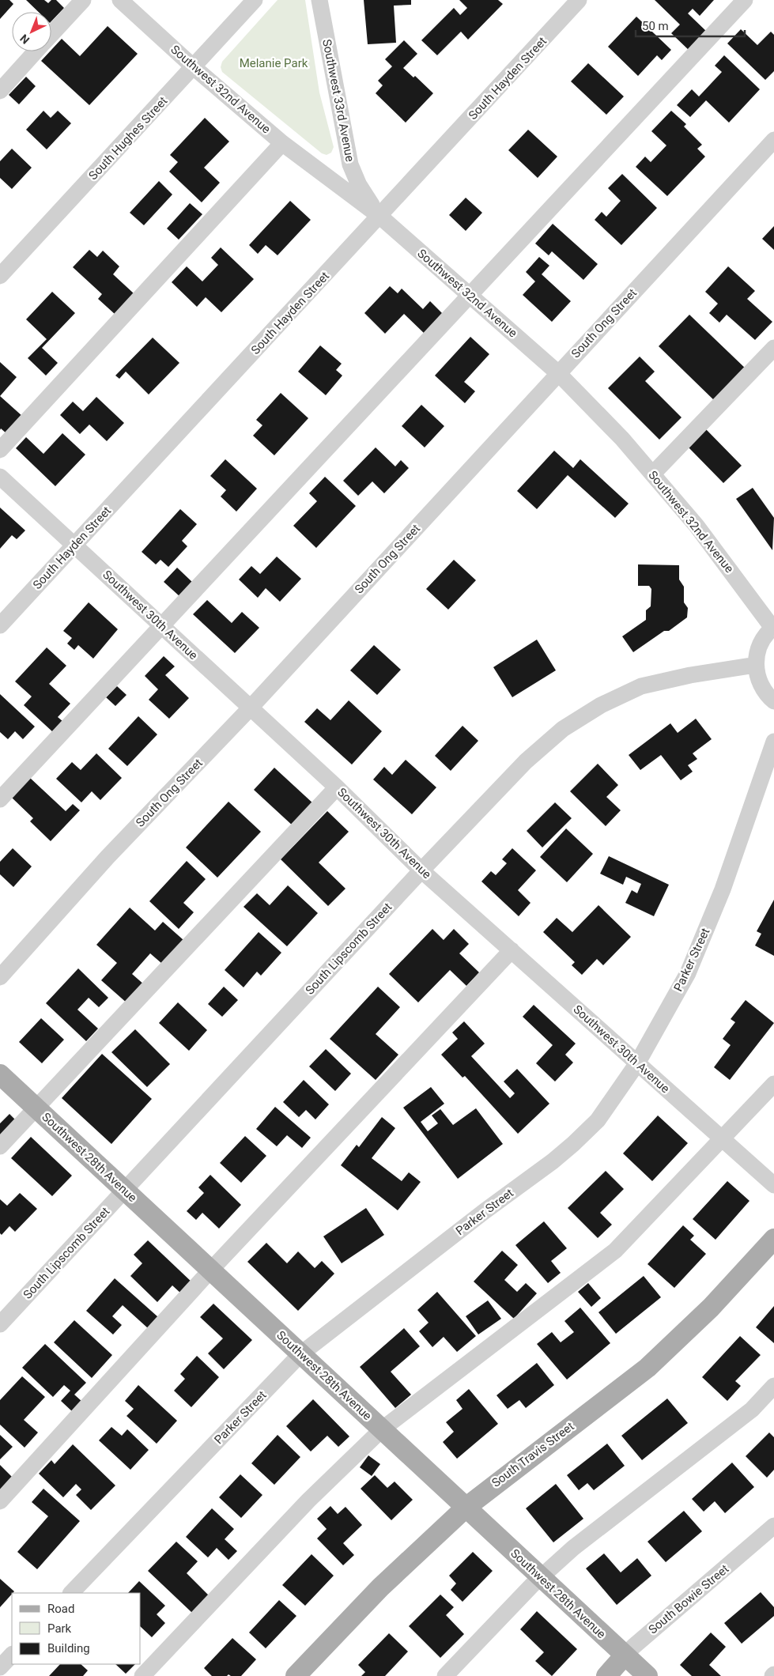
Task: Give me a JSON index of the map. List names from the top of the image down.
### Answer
{
  "streets": {
    "main road": ["Southwest 28th Avenue", "South Travis Street", "South Bowie Street"],
    "street": [
      "South Hayden Street",
      "Southwest 32nd Avenue",
      "Southwest 33rd Avenue",
      "South Hughes Street",
      "South Ong Street",
      "Southwest 30th Avenue",
      "South Lipscomb Street",
      "Parker Street"
    ]
  },
  "crossings": [
    ["South Hayden Street", "Southwest 32nd Avenue"],
    ["South Hayden Street", "Southwest 33rd Avenue"],
    ["South Hayden Street", "Southwest 30th Avenue"],
    ["Southwest 32nd Avenue", "Southwest 33rd Avenue"],
    ["Southwest 32nd Avenue", "South Hughes Street"],
    ["Southwest 32nd Avenue", "South Ong Street"],
    ["South Ong Street", "Southwest 30th Avenue"],
    ["Southwest 30th Avenue", "South Lipscomb Street"],
    ["Southwest 30th Avenue", "Parker Street"],
    ["South Lipscomb Street", "Southwest 28th Avenue"],
    ["Parker Street", "Southwest 28th Avenue"],
    ["Southwest 28th Avenue", "South Travis Street"],
    ["Southwest 28th Avenue", "South Bowie Street"]
  ],
  "parks": ["Melanie Park"],
  "legend": ["Road", "Park", "Building"],
  "scale_bar": "50 m",
  "north": "bottom left"
}
